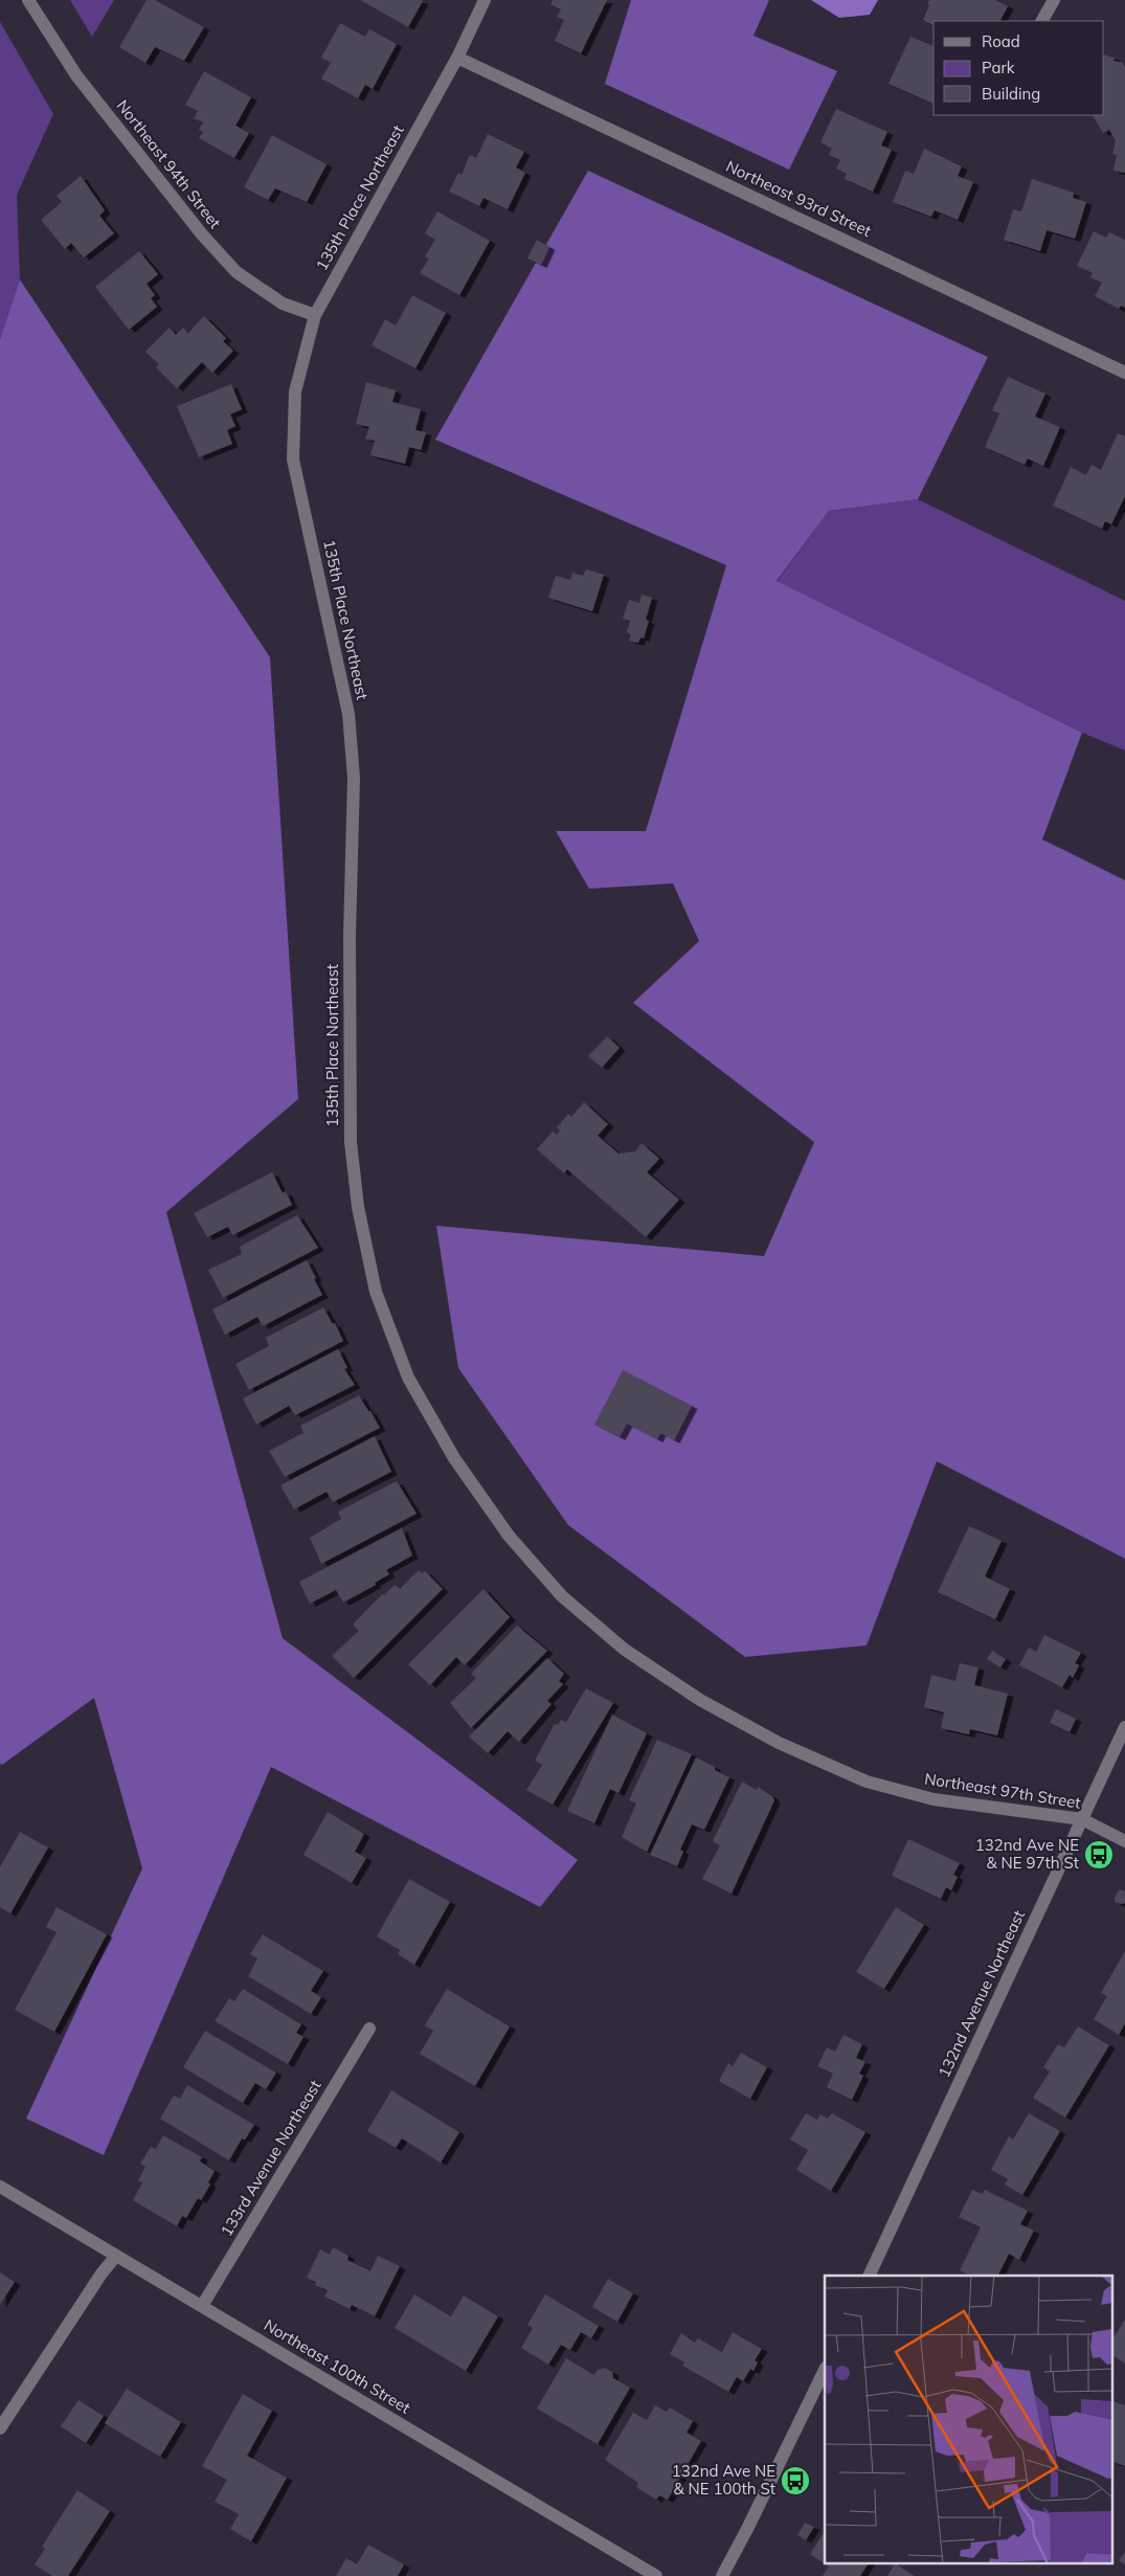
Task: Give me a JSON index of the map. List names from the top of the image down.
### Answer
{
  "streets": {
    "street": [
      "Northeast 94th Street",
      "135th Place Northeast",
      "Northeast 93rd Street",
      "Northeast 97th Street",
      "132nd Avenue Northeast",
      "133rd Avenue Northeast",
      "Northeast 100th Street"
    ]
  },
  "crossings": [
    ["Northeast 94th Street", "135th Place Northeast"],
    ["135th Place Northeast", "Northeast 93rd Street"],
    ["135th Place Northeast", "Northeast 97th Street"],
    ["Northeast 97th Street", "132nd Avenue Northeast"],
    ["133rd Avenue Northeast", "Northeast 100th Street"]
  ],
  "places": {
    "bus stop": ["132nd Ave NE & NE 97th St", "132nd Ave NE & NE 100th St"]
  },
  "legend": ["Road", "Park", "Building"]
}
